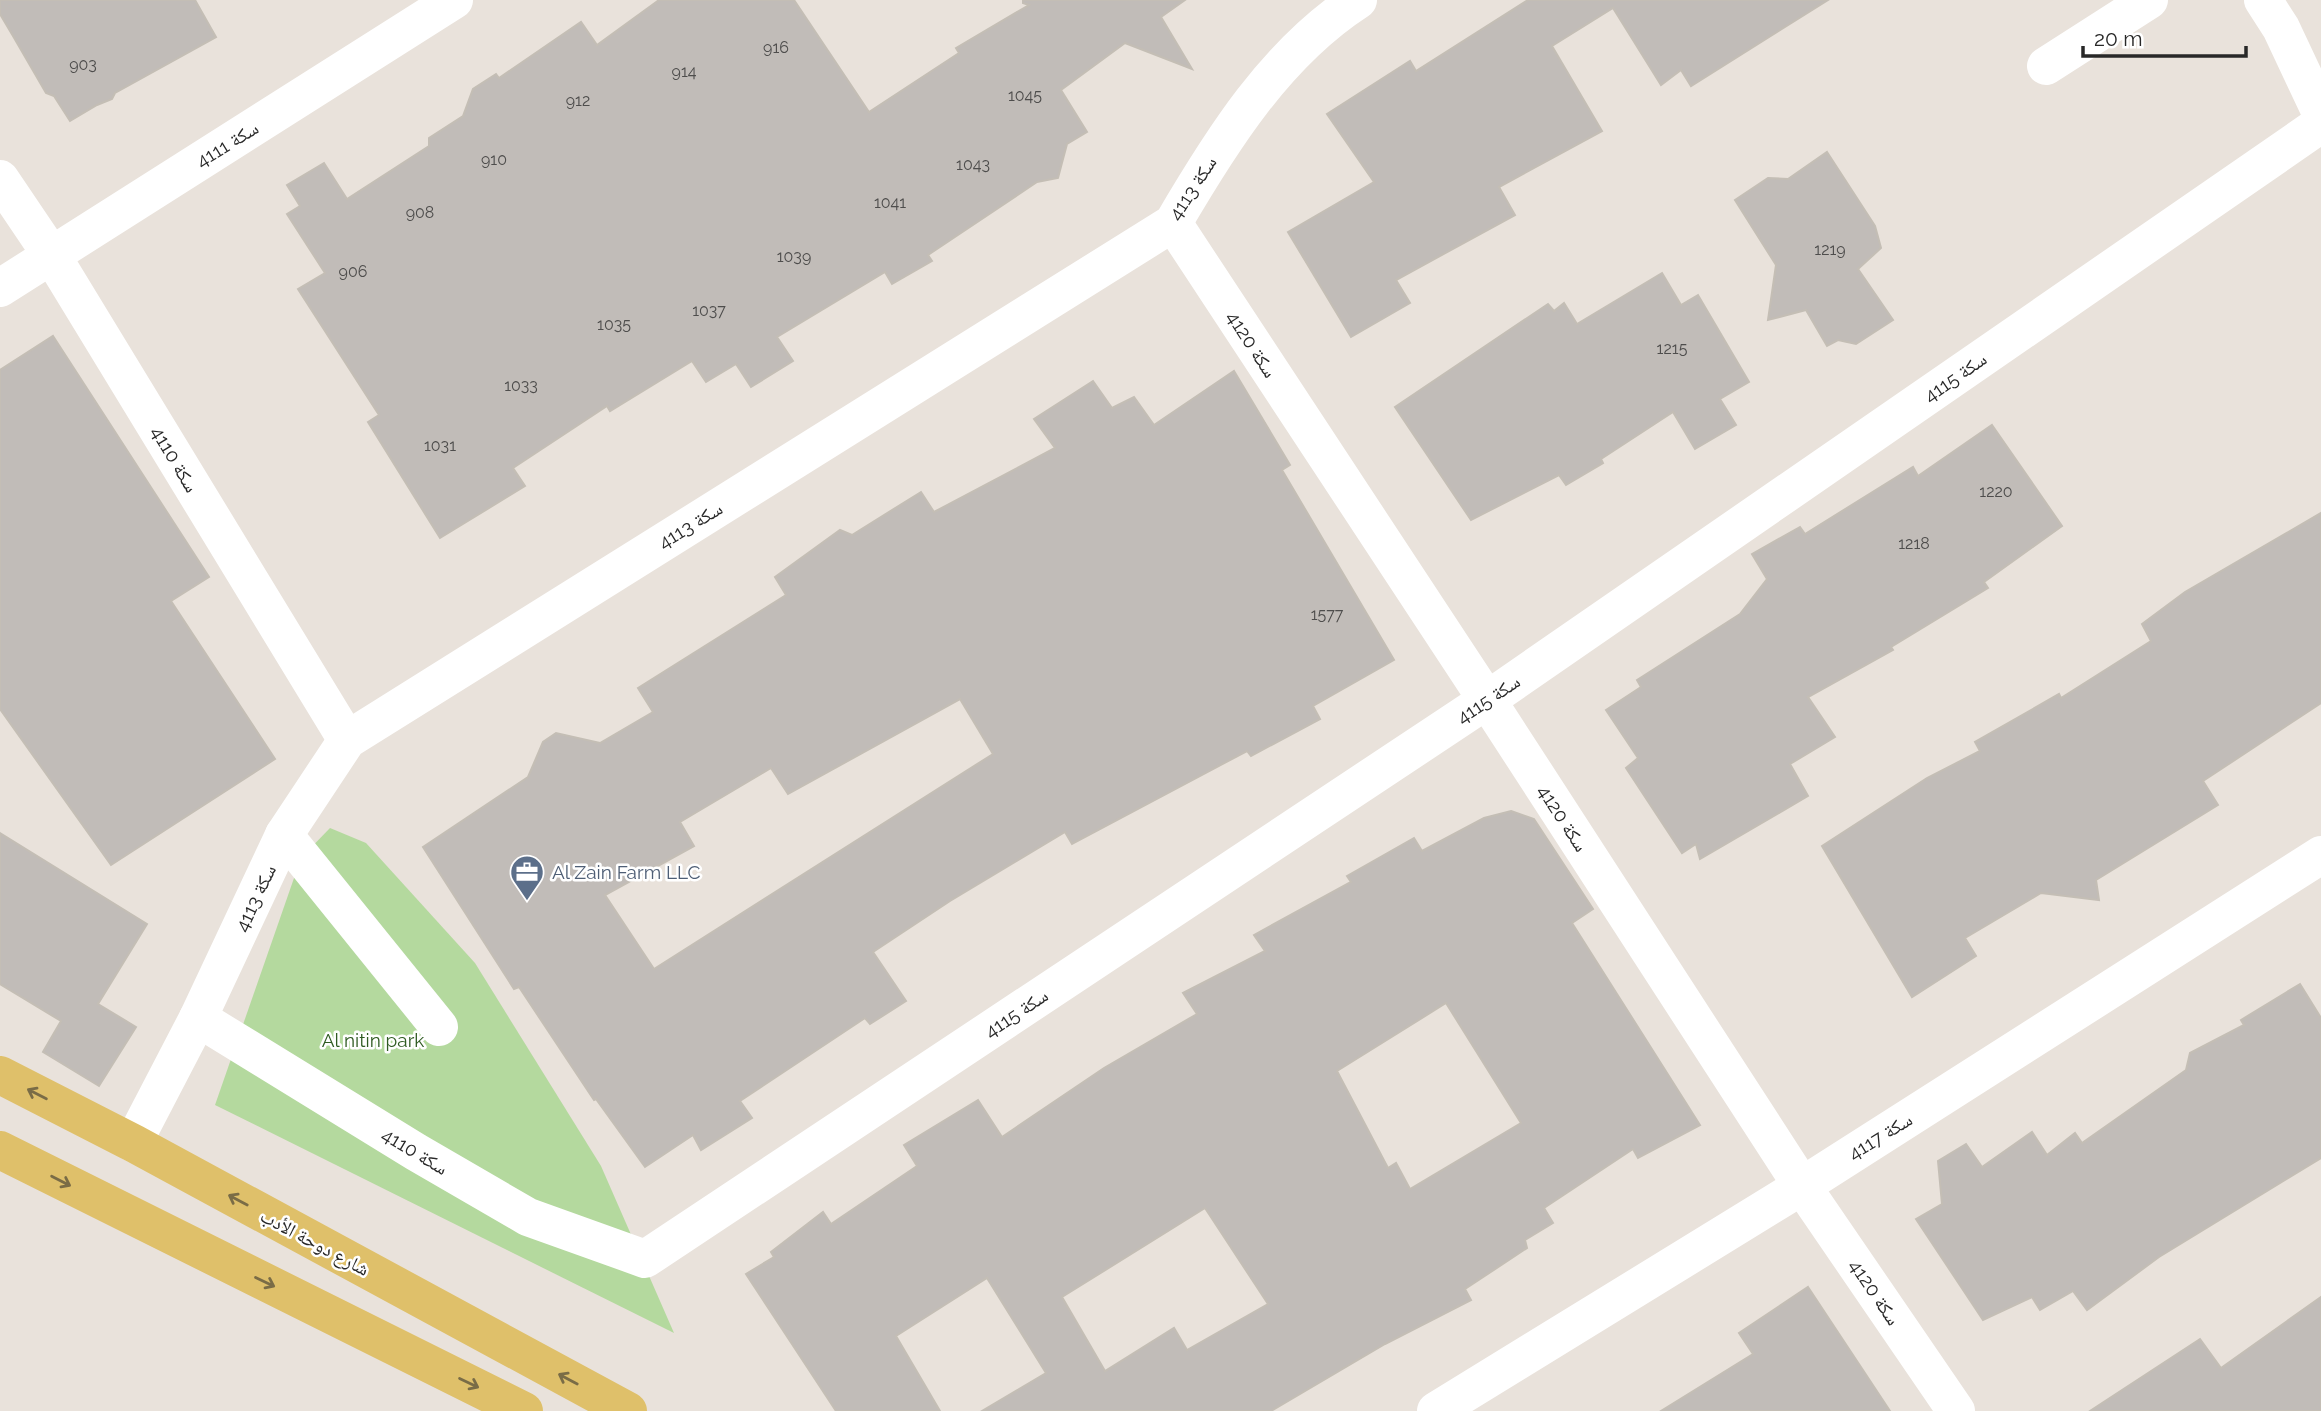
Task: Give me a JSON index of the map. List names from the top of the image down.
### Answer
{
  "streets": {
    "main road": ["شارع دوحة الأدب"],
    "street": [
      "سكة 4111",
      "سكة 4113",
      "سكة 4120",
      "سكة 4115",
      "سكة 4110",
      "سكة 4117"
    ]
  },
  "crossings": [
    ["سكة 4111", "سكة 4110"],
    ["سكة 4113", "سكة 4120"],
    ["سكة 4113", "سكة 4110"],
    ["سكة 4113", "شارع دوحة الأدب"],
    ["سكة 4120", "سكة 4115"],
    ["سكة 4120", "سكة 4117"],
    ["سكة 4115", "سكة 4110"]
  ],
  "parks": ["Al nitin park"],
  "places": {
    "office": ["Al Zain Farm LLC"]
  },
  "house_numbers": [
    "916",
    "903",
    "914",
    "1045",
    "912",
    "910",
    "1043",
    "1041",
    "908",
    "1219",
    "1039",
    "906",
    "1037",
    "1035",
    "1215",
    "1033",
    "1031",
    "1220",
    "1218",
    "1577"
  ],
  "scale_bar": "20 m"
}
